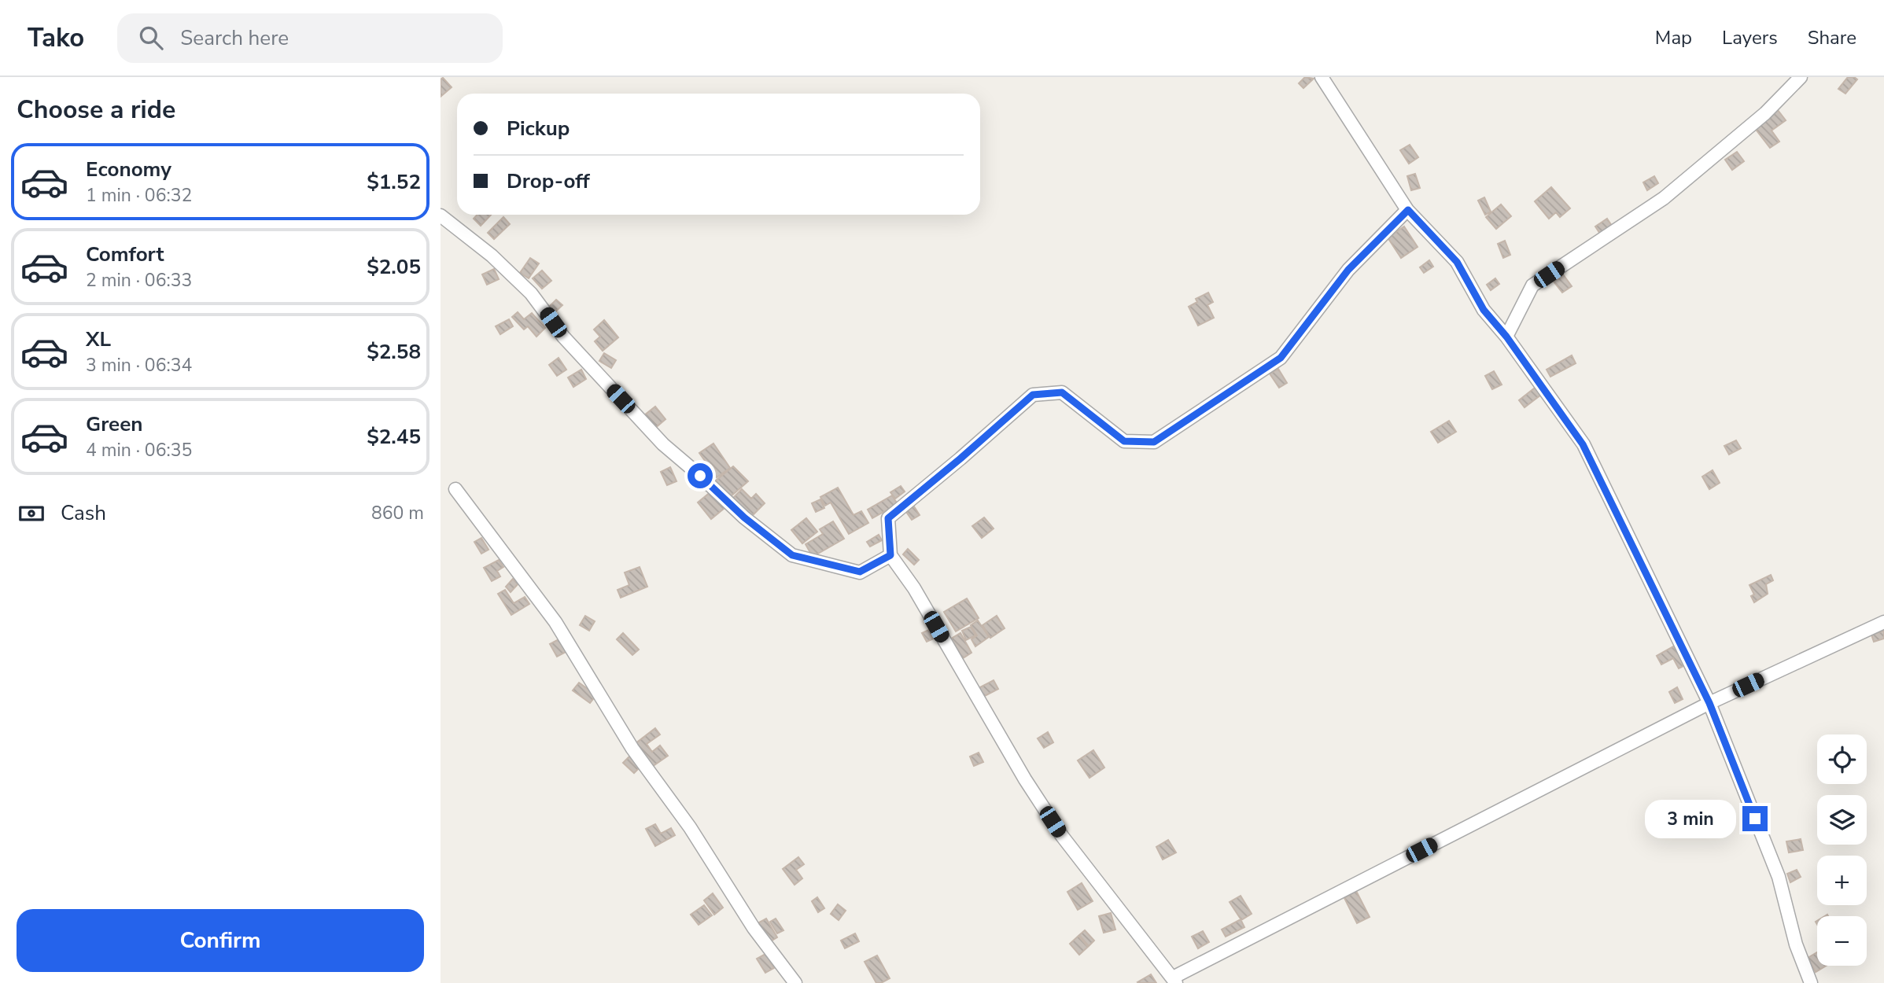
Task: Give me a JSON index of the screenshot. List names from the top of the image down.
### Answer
{
  "page": {
    "header": "Tako",
    "search": "Search here",
    "nav": ["Map", "Layers", "Share"],
    "heading": "Choose a ride",
    "banner": ["Pickup", "Drop-off"],
    "list": [
      {
        "name": "Economy",
        "note": "1 min · 06:32",
        "value": "$1.52"
      },
      {
        "name": "Comfort",
        "note": "2 min · 06:33",
        "value": "$2.05"
      },
      {
        "name": "XL",
        "note": "3 min · 06:34",
        "value": "$2.58"
      },
      {
        "name": "Green",
        "note": "4 min · 06:35",
        "value": "$2.45"
      }
    ],
    "pay": ["Cash", "860 m"],
    "map_buttons": ["+", "−"],
    "bubble": "3 min",
    "buttons": "Confirm"
  }
}
